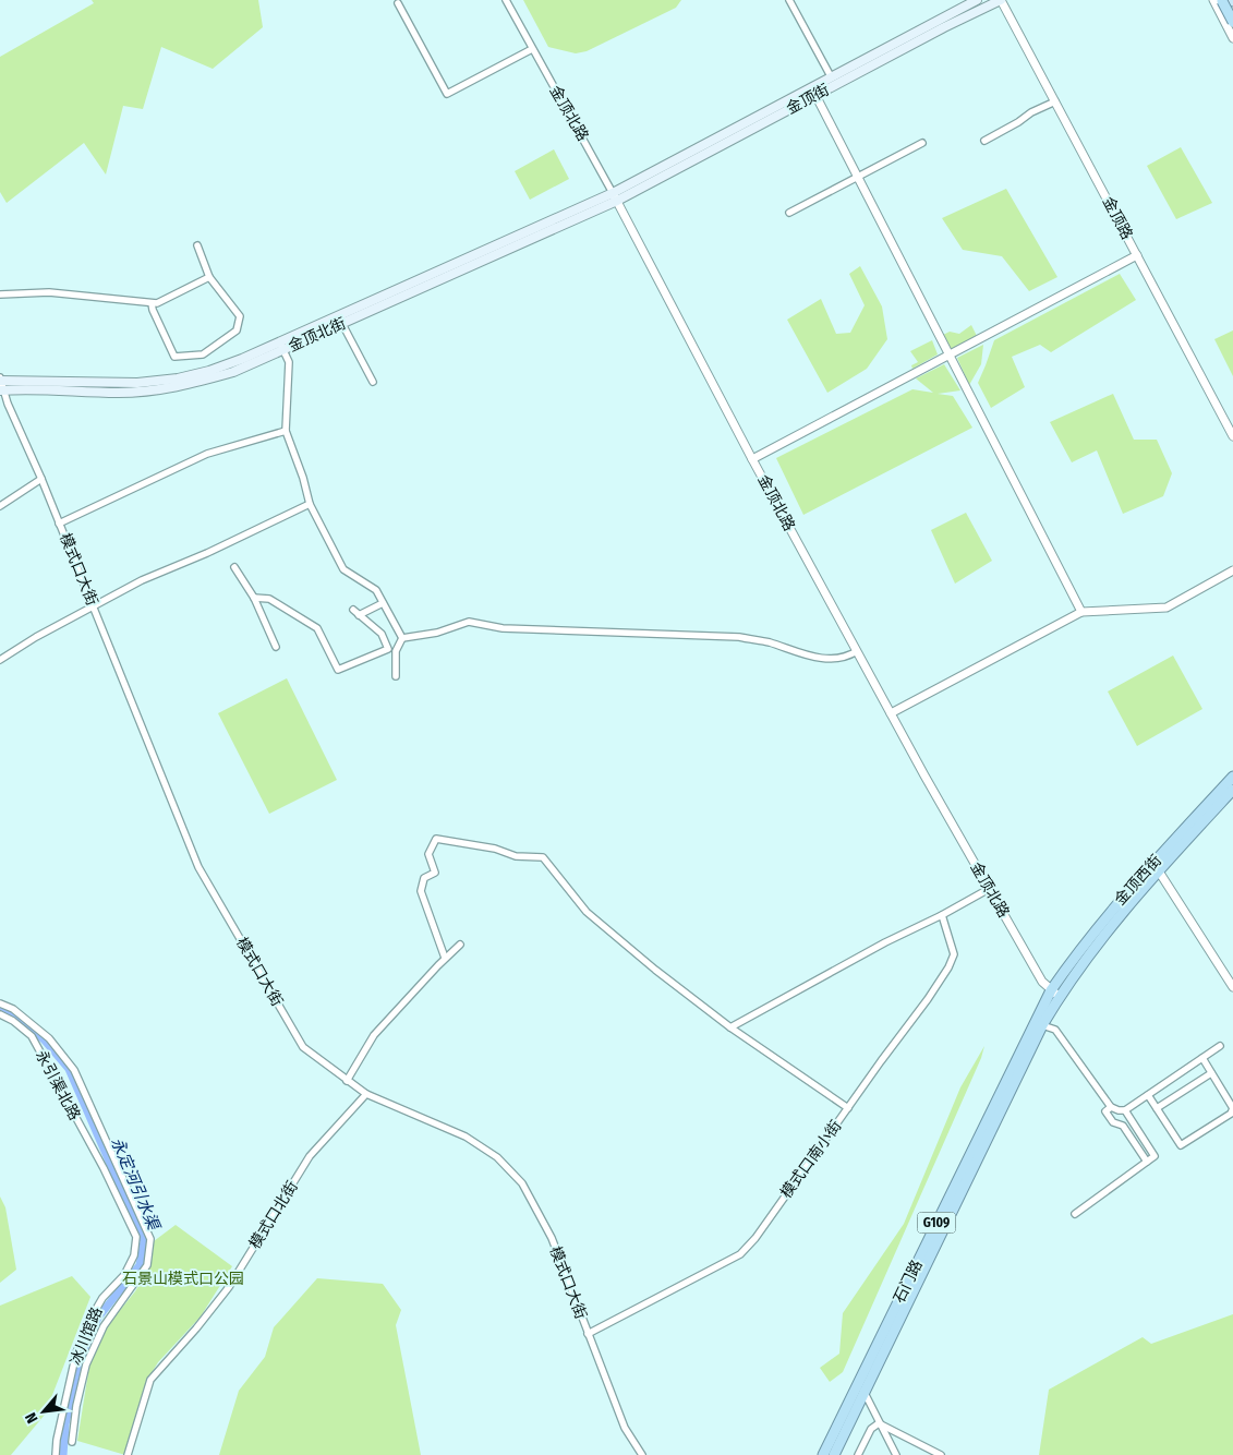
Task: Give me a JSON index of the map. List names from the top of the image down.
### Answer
{
  "streets": {
    "highway": ["金顶西街", "G109", "石门路"],
    "main road": ["金顶街", "金顶北街"],
    "street": [
      "金顶北路",
      "金顶路",
      "模式口大街",
      "永引渠北路",
      "模式口南小街",
      "模式口北街",
      "冰川馆路"
    ]
  },
  "crossings": [
    ["金顶街", "金顶北路"],
    ["金顶街", "金顶路"],
    ["金顶街", "金顶北街"],
    ["金顶北路", "金顶北街"],
    ["金顶北路", "金顶西街"],
    ["金顶北路", "石门路"],
    ["金顶北街", "模式口大街"],
    ["模式口大街", "模式口南小街"],
    ["模式口大街", "模式口北街"],
    ["金顶西街", "石门路"],
    ["永引渠北路", "冰川馆路"]
  ],
  "water": ["永定河引水渠"],
  "parks": ["石景山模式口公园"],
  "north": "bottom left"
}
